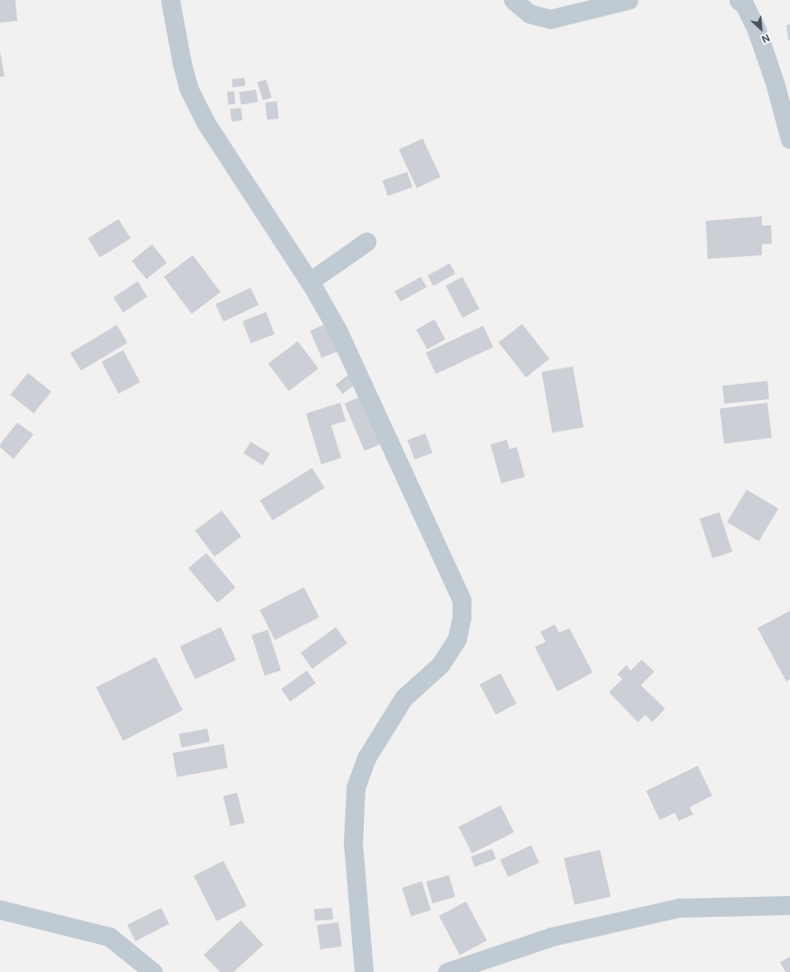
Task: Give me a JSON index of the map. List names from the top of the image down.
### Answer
{
  "north": "bottom right"
}
